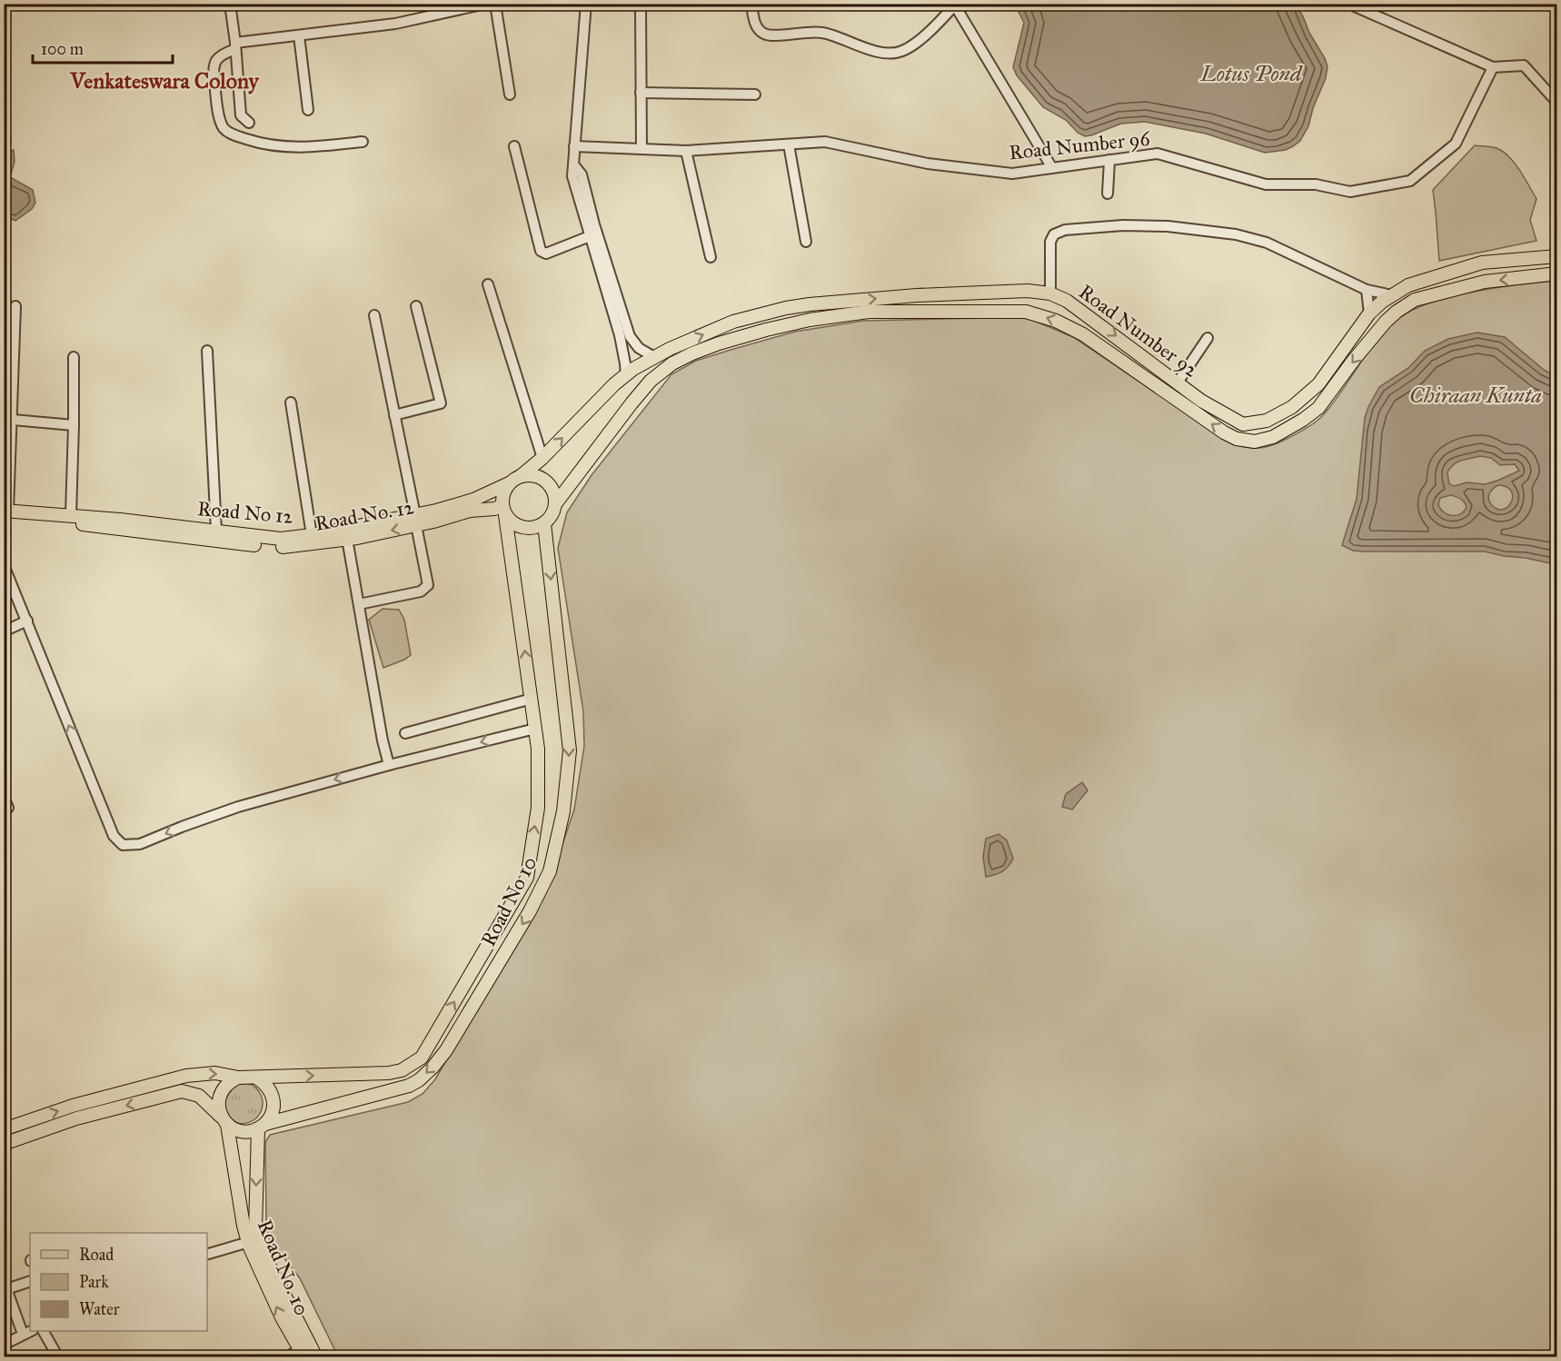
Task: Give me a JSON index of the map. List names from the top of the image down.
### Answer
{
  "streets": {
    "main road": [
      "Road Number 92",
      "Road No 12",
      "Road No. 12",
      "Road No 10",
      "Road No. 10"
    ],
    "street": ["Road Number 96"]
  },
  "crossings": [
    ["Road Number 92", "Road No 12"],
    ["Road Number 92", "Road No. 12"],
    ["Road Number 92", "Road No 10"],
    ["Road No 12", "Road No. 12"],
    ["Road No 12", "Road No 10"],
    ["Road No. 12", "Road No 10"],
    ["Road No 10", "Road No. 10"]
  ],
  "districts": ["Venkateswara Colony"],
  "water": ["Lotus Pond", "Chiraan Kunta"],
  "legend": ["Road", "Park", "Water"],
  "scale_bar": "100 m"
}
